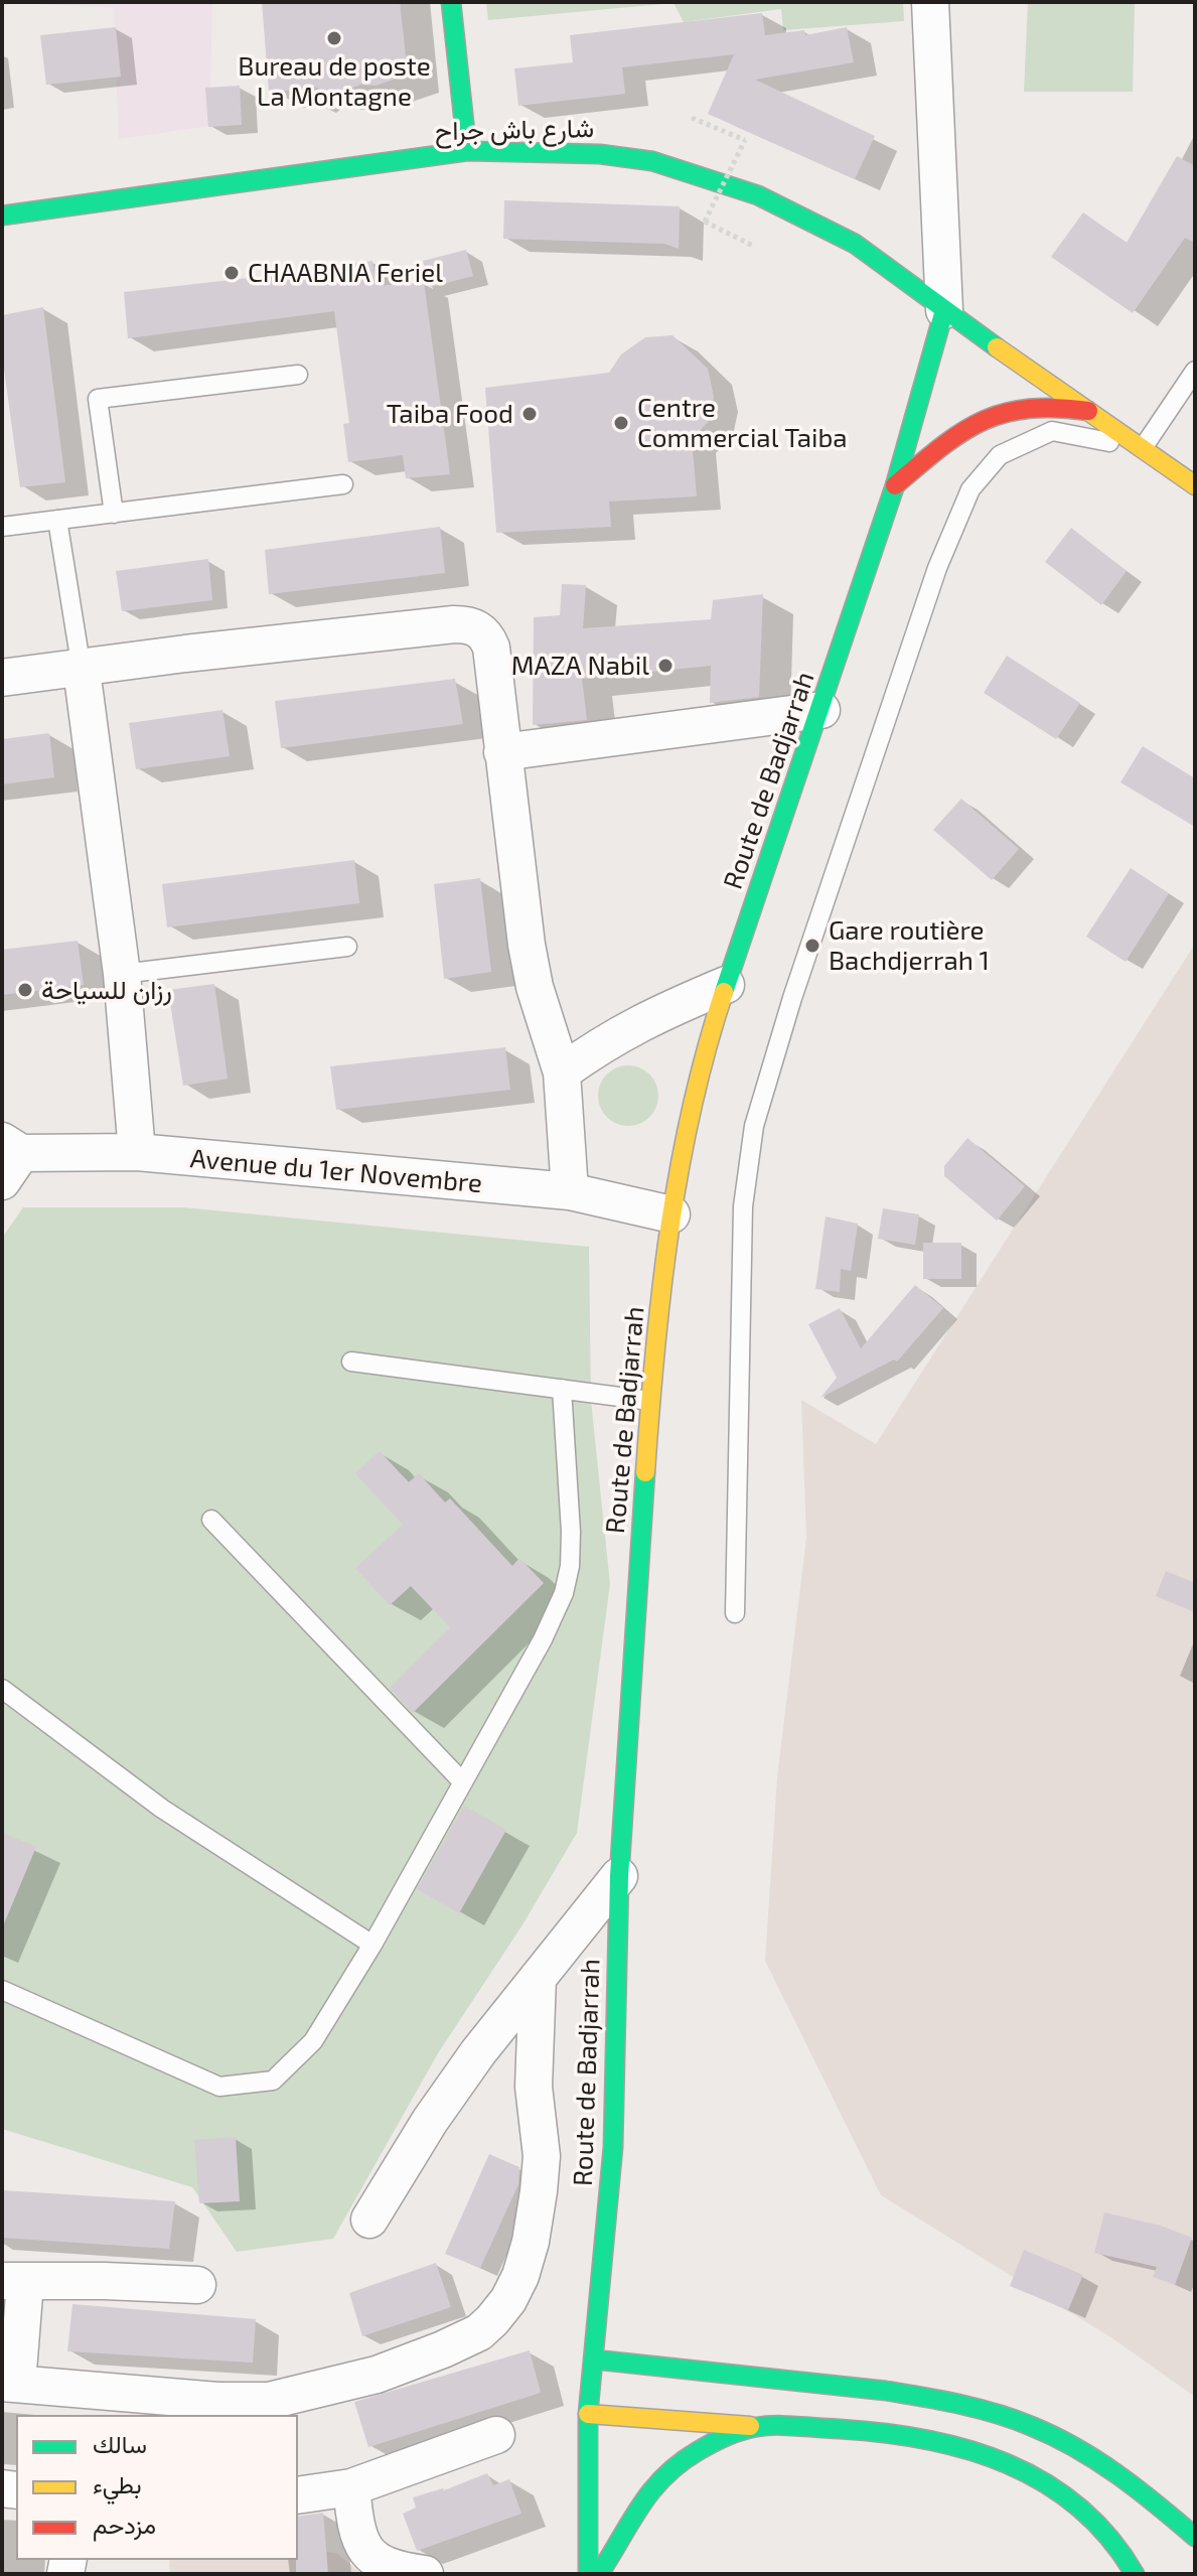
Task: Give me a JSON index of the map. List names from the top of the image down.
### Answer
{
  "streets": {
    "main road": ["شارع باش جراح", "Route de Badjarrah"],
    "street": ["Avenue du 1er Novembre"]
  },
  "crossings": [
    ["شارع باش جراح", "Route de Badjarrah"],
    ["Route de Badjarrah", "Avenue du 1er Novembre"]
  ],
  "places": [
    "Bureau de poste La Montagne",
    "CHAABNIA Feriel",
    "Taiba Food",
    "Centre Commercial Taiba",
    "MAZA Nabil",
    "Gare routière Bachdjerrah 1",
    "رزان للسياحة"
  ],
  "legend": ["سالك", "بطيء", "مزدحم"]
}
